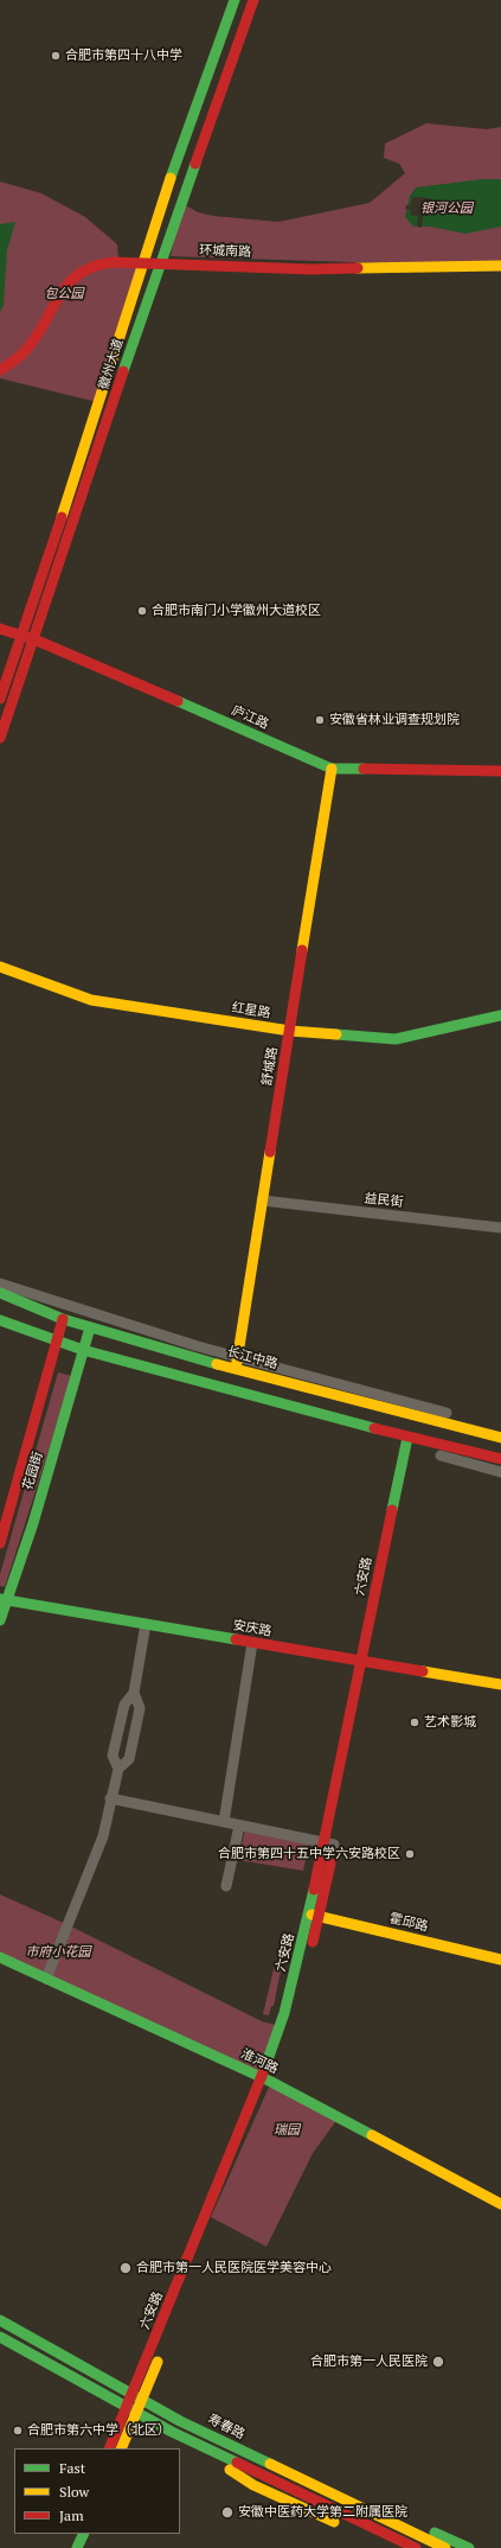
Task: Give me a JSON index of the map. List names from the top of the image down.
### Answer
{
  "streets": {
    "main road": [
      "环城南路",
      "徽州大道",
      "庐江路",
      "红星路",
      "舒城路",
      "长江中路",
      "花园街",
      "六安路",
      "安庆路",
      "霍邱路",
      "淮河路",
      "寿春路"
    ],
    "street": ["益民街"]
  },
  "crossings": [
    ["环城南路", "徽州大道"],
    ["徽州大道", "庐江路"],
    ["庐江路", "舒城路"],
    ["红星路", "舒城路"],
    ["舒城路", "益民街"],
    ["舒城路", "长江中路"],
    ["长江中路", "花园街"],
    ["花园街", "安庆路"],
    ["六安路", "安庆路"],
    ["六安路", "霍邱路"],
    ["六安路", "淮河路"],
    ["六安路", "寿春路"]
  ],
  "parks": [
    "银河公园",
    "包公园",
    "市府小花园",
    "瑞园"
  ],
  "places": [
    "合肥市第四十八中学",
    "合肥市南门小学徽州大道校区",
    "安徽省林业调查规划院",
    "艺术影城",
    "合肥市第四十五中学六安路校区",
    "合肥市第一人民医院医学美容中心",
    "合肥市第一人民医院",
    "合肥市第六中学（北区）",
    "安徽中医药大学第二附属医院"
  ],
  "legend": ["Fast", "Slow", "Jam"]
}
